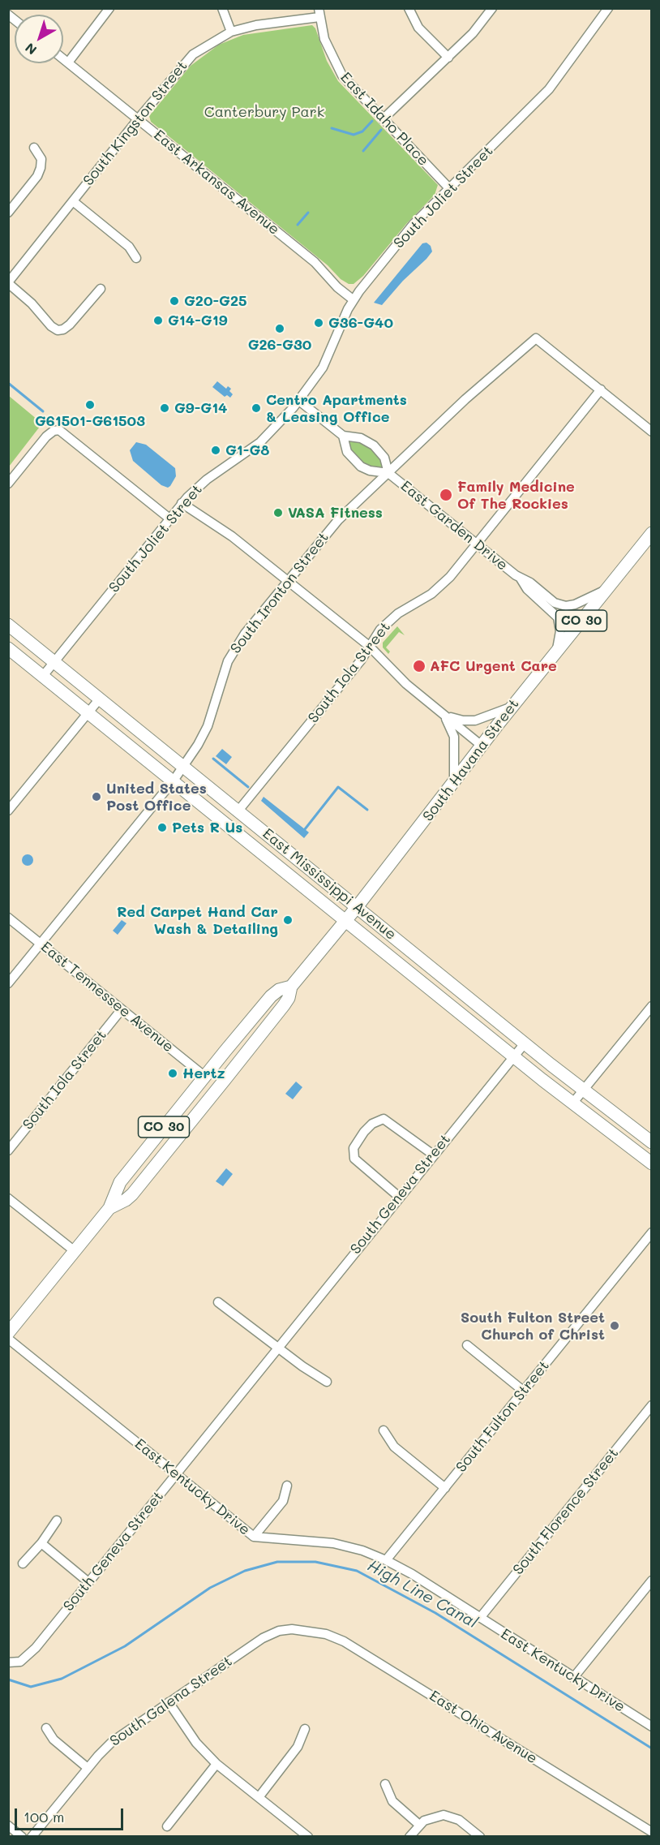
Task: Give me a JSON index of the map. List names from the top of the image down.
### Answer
{
  "streets": {
    "main road": ["CO 30", "South Havana Street", "East Mississippi Avenue"],
    "street": [
      "East Idaho Place",
      "South Kingston Street",
      "East Arkansas Avenue",
      "South Joliet Street",
      "East Garden Drive",
      "South Ironton Street",
      "South Iola Street",
      "East Tennessee Avenue",
      "South Geneva Street",
      "South Fulton Street",
      "East Kentucky Drive",
      "South Florence Street",
      "South Galena Street",
      "East Ohio Avenue"
    ]
  },
  "crossings": [
    ["East Idaho Place", "South Kingston Street"],
    ["East Idaho Place", "South Joliet Street"],
    ["South Kingston Street", "East Arkansas Avenue"],
    ["East Arkansas Avenue", "South Joliet Street"],
    ["South Joliet Street", "East Garden Drive"],
    ["South Joliet Street", "East Mississippi Avenue"],
    ["East Garden Drive", "South Ironton Street"],
    ["East Garden Drive", "South Iola Street"],
    ["East Garden Drive", "South Havana Street"],
    ["South Ironton Street", "South Iola Street"],
    ["South Ironton Street", "East Mississippi Avenue"],
    ["South Ironton Street", "East Tennessee Avenue"],
    ["South Iola Street", "East Mississippi Avenue"],
    ["South Iola Street", "East Tennessee Avenue"],
    ["South Havana Street", "East Mississippi Avenue"],
    ["South Havana Street", "East Tennessee Avenue"],
    ["East Mississippi Avenue", "South Geneva Street"],
    ["South Geneva Street", "East Kentucky Drive"],
    ["South Fulton Street", "East Kentucky Drive"],
    ["East Kentucky Drive", "South Florence Street"],
    ["South Galena Street", "East Ohio Avenue"]
  ],
  "water": ["High Line Canal"],
  "parks": ["Canterbury Park"],
  "places": [
    "G20-G25",
    "G14-G19",
    "G36-G40",
    "G26-G30",
    "G61501-G61503",
    "G9-G14",
    "Centro Apartments & Leasing Office",
    "G1-G8",
    "Family Medicine Of The Rockies",
    "VASA Fitness",
    "AFC Urgent Care",
    "United States Post Office",
    "Pets R Us",
    "Red Carpet Hand Car Wash & Detailing",
    "Hertz",
    "South Fulton Street Church of Christ"
  ],
  "scale_bar": "100 m",
  "north": "bottom left"
}
